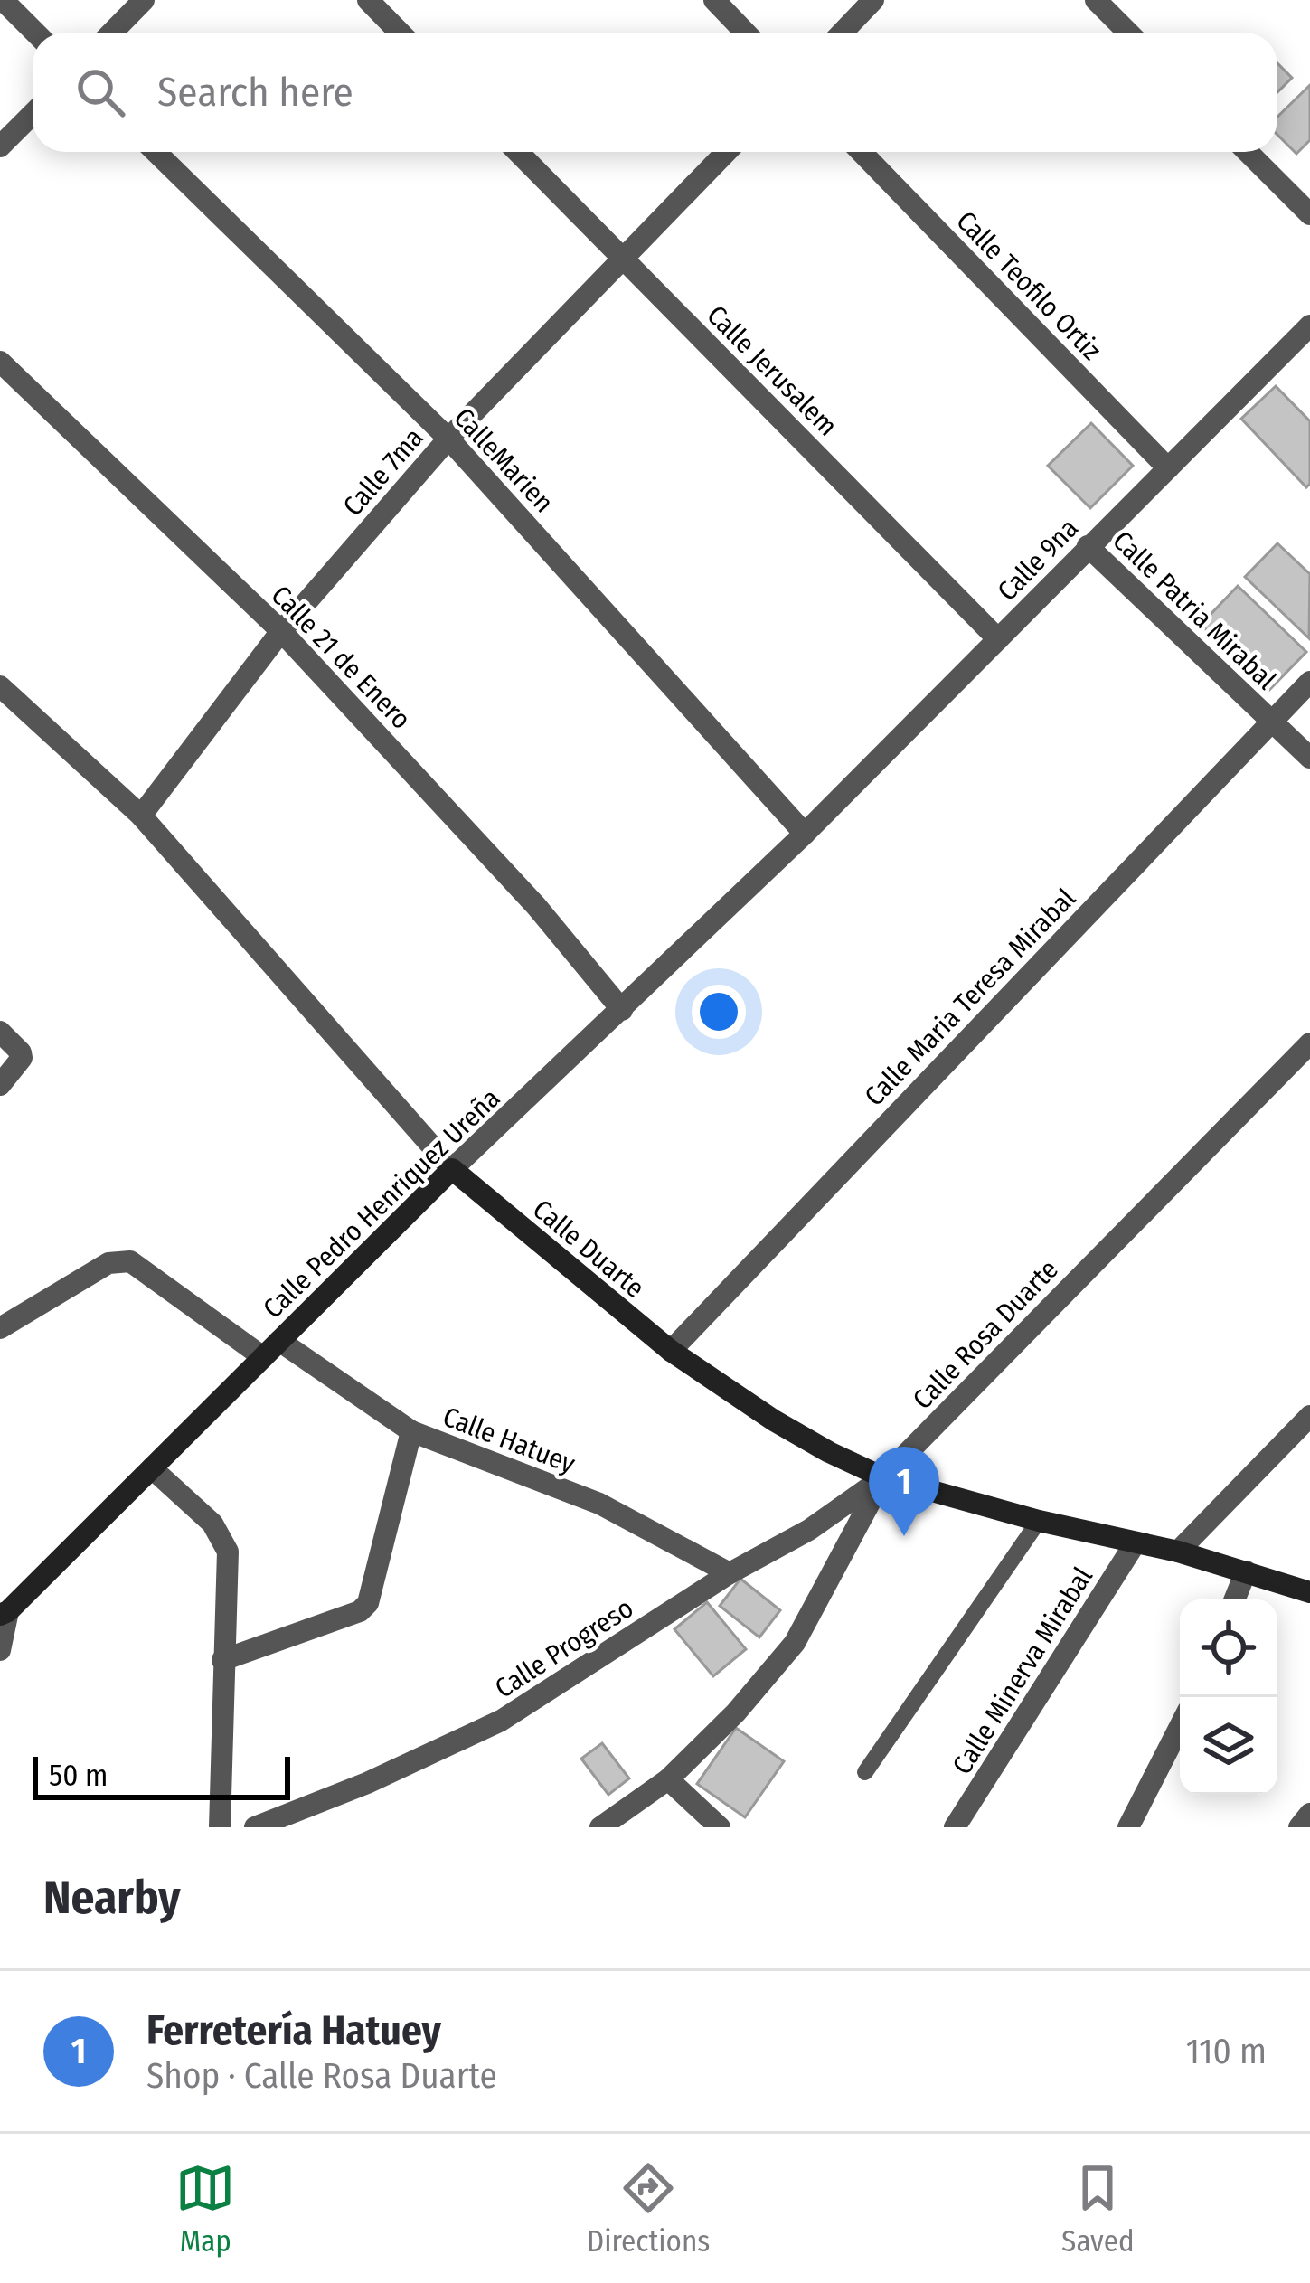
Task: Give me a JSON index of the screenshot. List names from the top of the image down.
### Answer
{
  "streets": {
    "street": [
      "Calle Teofilo Ortiz",
      "Calle Jerusalem",
      "CalleMarien",
      "Calle 7ma",
      "Calle 9na",
      "Calle Patria Mirabal",
      "Calle 21 de Enero",
      "Calle Maria Teresa Mirabal",
      "Calle Pedro Henriquez Ureña",
      "Calle Duarte",
      "Calle Rosa Duarte",
      "Calle Hatuey",
      "Calle Progreso",
      "Calle Minerva Mirabal"
    ]
  },
  "crossings": [
    ["Calle Teofilo Ortiz", "Calle 9na"],
    ["Calle Jerusalem", "Calle 7ma"],
    ["Calle Jerusalem", "Calle 9na"],
    ["CalleMarien", "Calle 7ma"],
    ["CalleMarien", "Calle 9na"],
    ["CalleMarien", "Calle Pedro Henriquez Ureña"],
    ["Calle 7ma", "Calle 21 de Enero"],
    ["Calle 7ma", "Calle Duarte"],
    ["Calle 9na", "Calle Patria Mirabal"],
    ["Calle 9na", "Calle Pedro Henriquez Ureña"],
    ["Calle Patria Mirabal", "Calle Maria Teresa Mirabal"],
    ["Calle 21 de Enero", "Calle Pedro Henriquez Ureña"],
    ["Calle Maria Teresa Mirabal", "Calle Duarte"],
    ["Calle Pedro Henriquez Ureña", "Calle Duarte"],
    ["Calle Pedro Henriquez Ureña", "Calle Hatuey"],
    ["Calle Duarte", "Calle Rosa Duarte"],
    ["Calle Duarte", "Calle Progreso"],
    ["Calle Duarte", "Calle Minerva Mirabal"],
    ["Calle Rosa Duarte", "Calle Progreso"],
    ["Calle Hatuey", "Calle Progreso"]
  ],
  "scale_bar": "50 m",
  "page": {
    "search": "Search here",
    "pins": "1",
    "scale": "50 m",
    "heading": "Nearby",
    "list": [
      {
        "mark": "1",
        "name": "Ferretería Hatuey",
        "note": "Shop · Calle Rosa Duarte",
        "value": "110 m"
      }
    ],
    "nav": ["Map", "Directions", "Saved"]
  }
}
